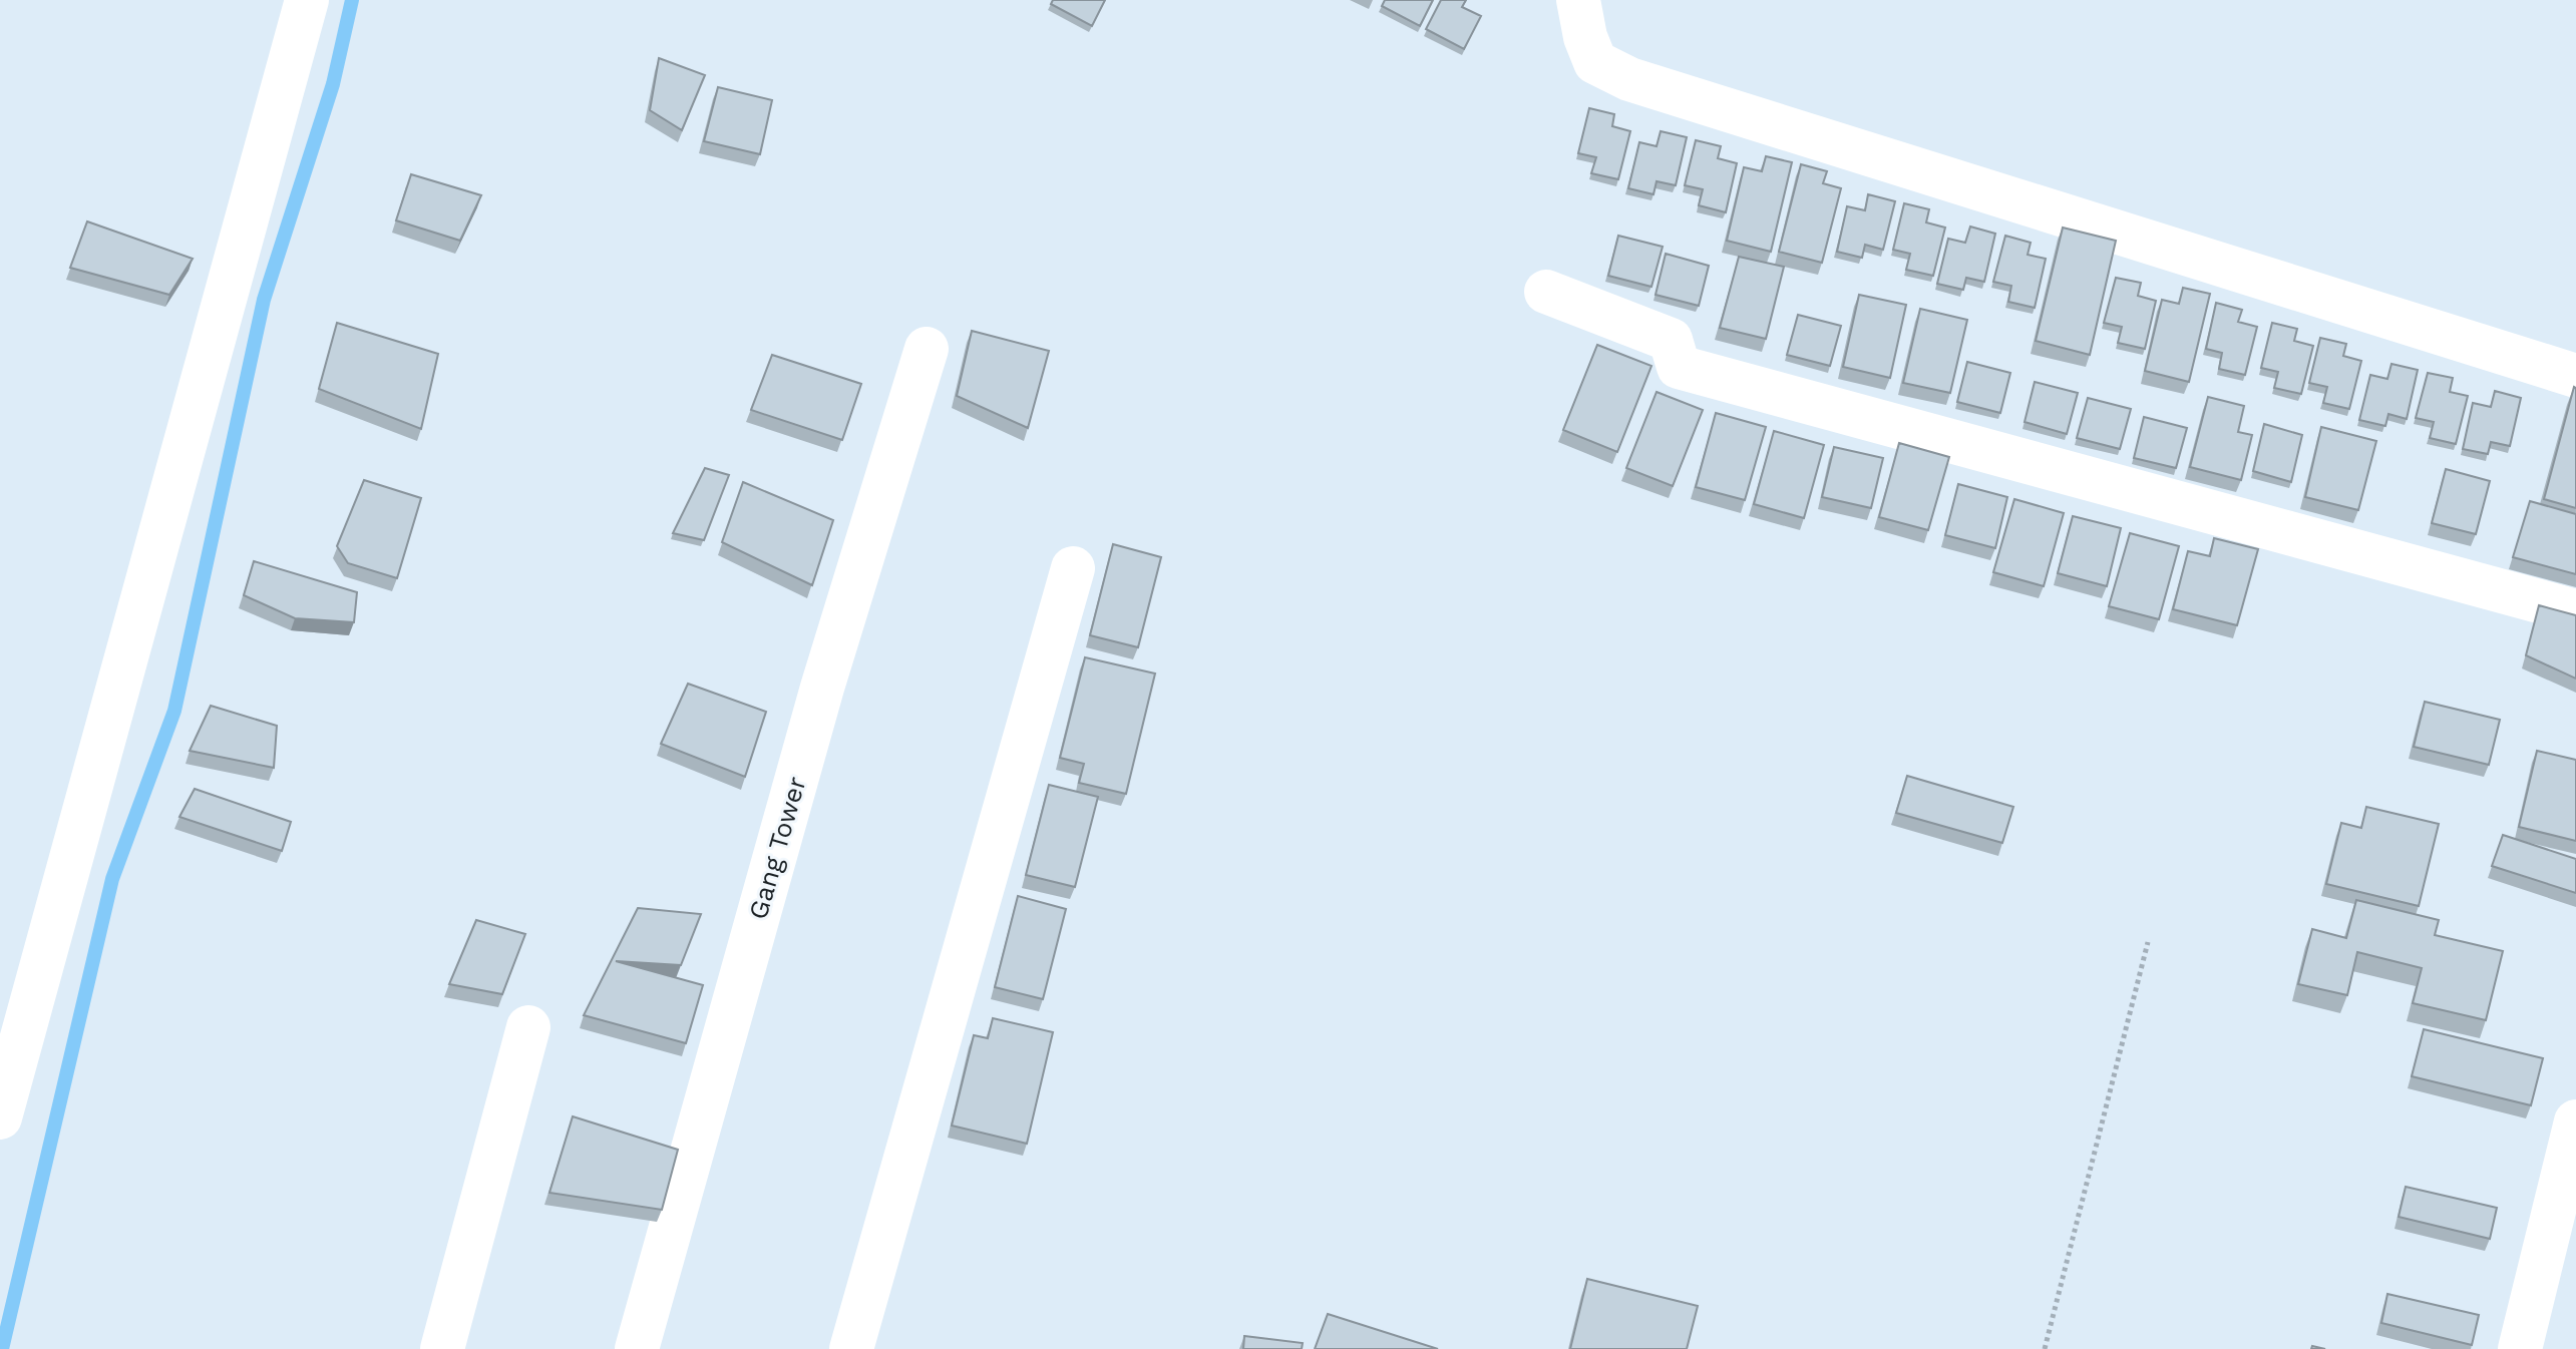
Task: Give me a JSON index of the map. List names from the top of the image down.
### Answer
{
  "streets": {
    "street": ["Gang Tower"]
  }
}
